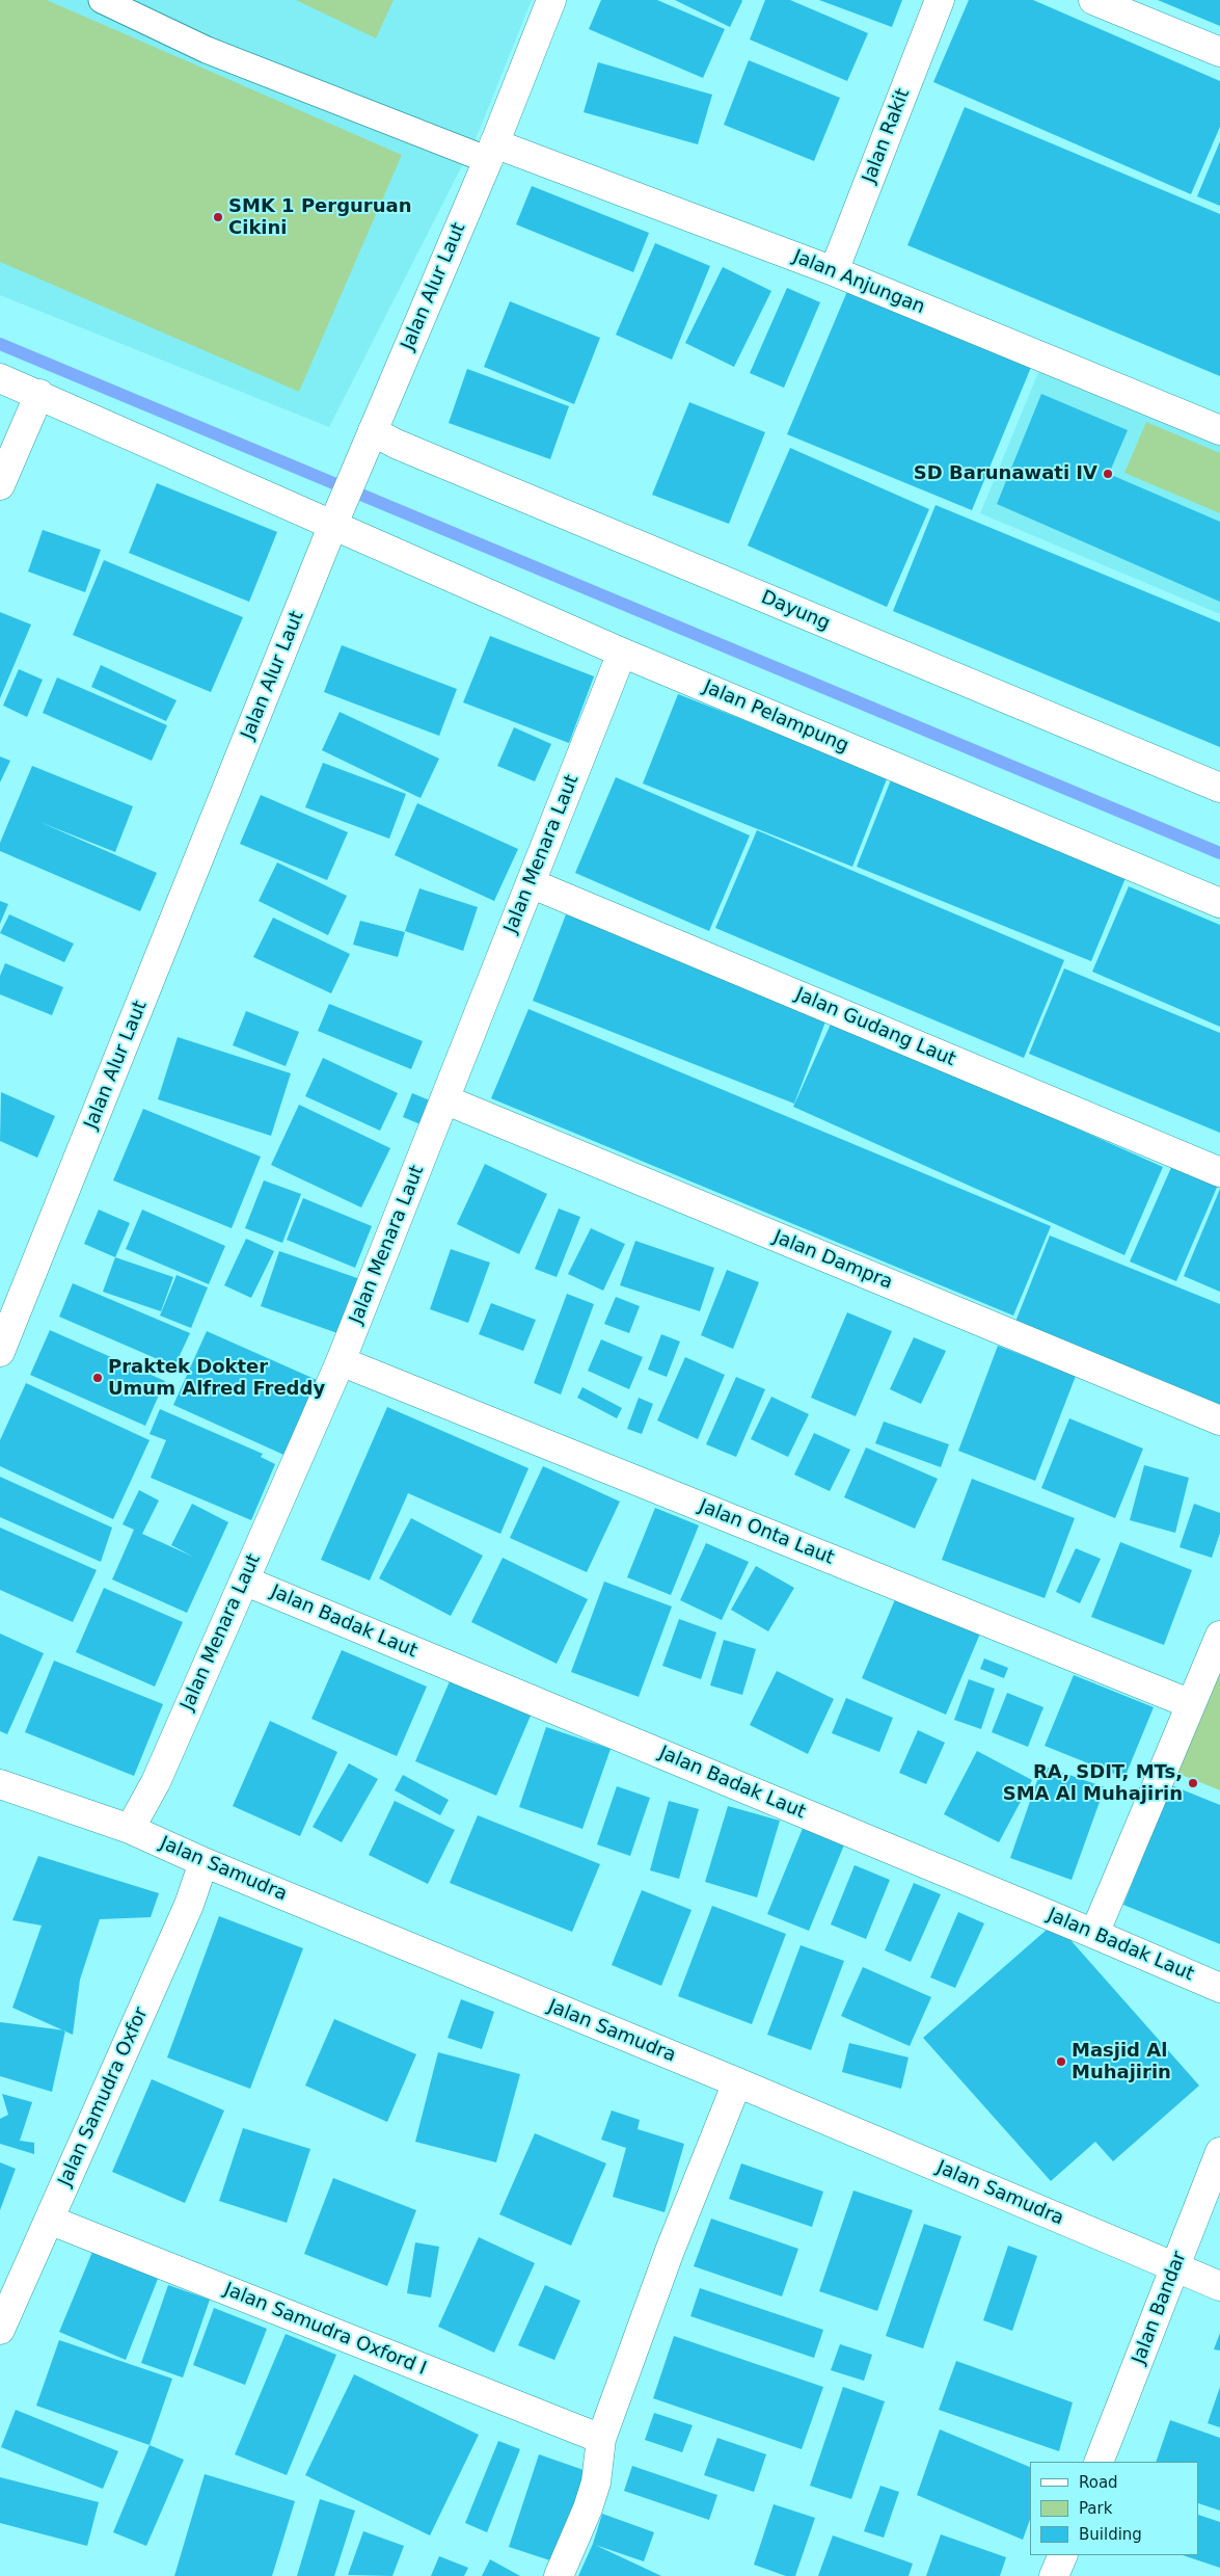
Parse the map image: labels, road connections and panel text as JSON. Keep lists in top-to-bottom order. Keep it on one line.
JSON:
{"streets":{"street":["Jalan Rakit","Jalan Anjungan","Jalan Alur Laut","Dayung","Jalan Pelampung","Jalan Menara Laut","Jalan Gudang Laut","Jalan Dampra","Jalan Onta Laut","Jalan Badak Laut","Jalan Samudra","Jalan Samudra Oxfor","Jalan Bandar","Jalan Samudra Oxford I"]},"crossings":[["Jalan Rakit","Jalan Anjungan"],["Jalan Anjungan","Jalan Alur Laut"],["Jalan Alur Laut","Dayung"],["Jalan Alur Laut","Jalan Pelampung"],["Jalan Pelampung","Jalan Menara Laut"],["Jalan Menara Laut","Jalan Gudang Laut"],["Jalan Menara Laut","Jalan Dampra"],["Jalan Menara Laut","Jalan Onta Laut"],["Jalan Menara Laut","Jalan Badak Laut"],["Jalan Menara Laut","Jalan Samudra"],["Jalan Samudra","Jalan Samudra Oxfor"],["Jalan Samudra","Jalan Bandar"],["Jalan Samudra Oxfor","Jalan Samudra Oxford I"]],"places":["SMK 1 Perguruan Cikini","SD Barunawati IV","Praktek Dokter Umum Alfred Freddy","RA, SDIT, MTs, SMA Al Muhajirin","Masjid Al Muhajirin"],"legend":["Road","Park","Building"]}
